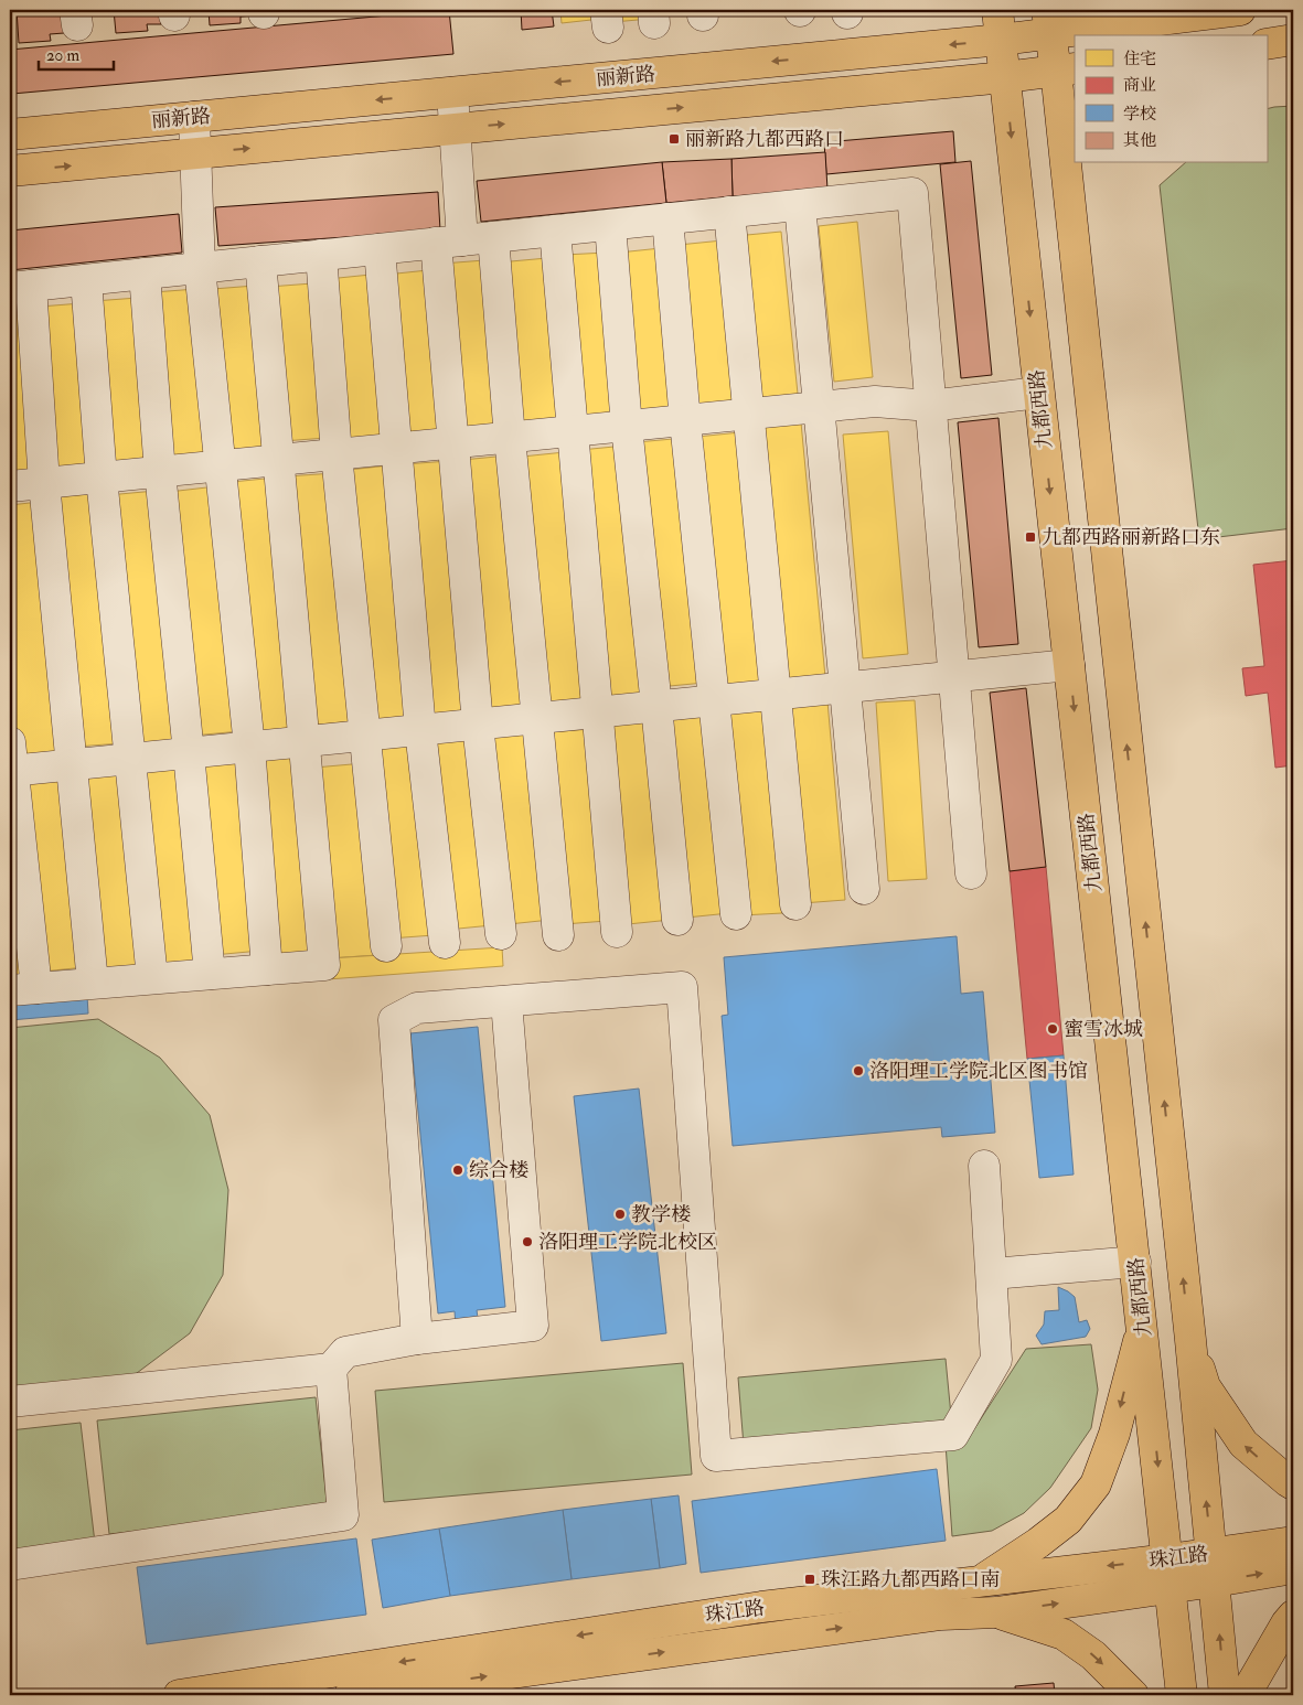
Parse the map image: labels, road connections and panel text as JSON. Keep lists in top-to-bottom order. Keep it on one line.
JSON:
{"streets":{"main road":["丽新路","九都西路","珠江路"]},"crossings":[["丽新路","九都西路"],["九都西路","珠江路"]],"places":{"transit":["丽新路九都西路口","九都西路丽新路口东","珠江路九都西路口南"],"other":["蜜雪冰城","洛阳理工学院北区图书馆","综合楼","教学楼","洛阳理工学院北校区"]},"legend":["住宅","商业","学校","其他"],"scale_bar":"20 m"}
